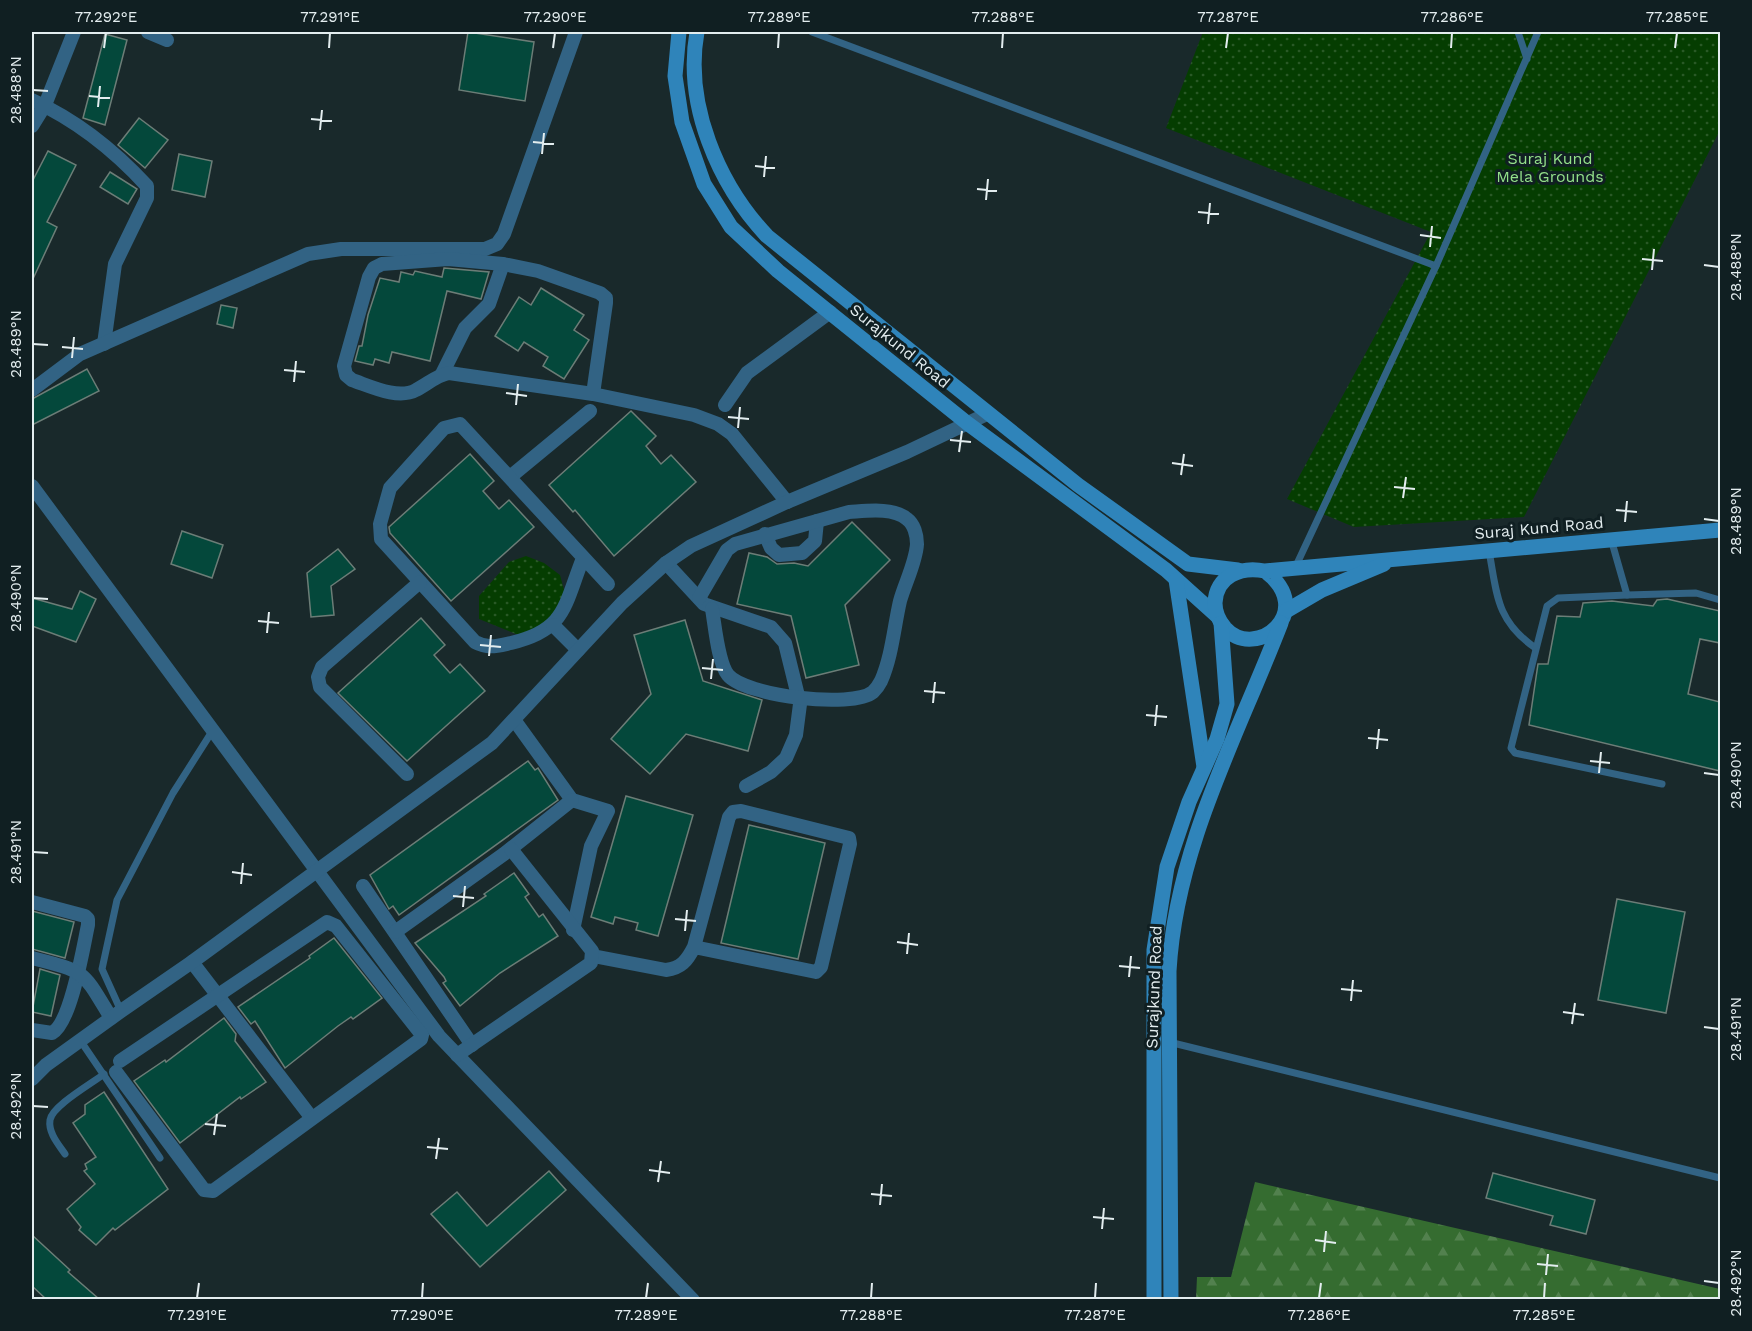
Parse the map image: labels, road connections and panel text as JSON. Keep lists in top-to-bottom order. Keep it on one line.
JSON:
{"streets":{"main road":["Surajkund Road","Suraj Kund Road"]},"crossings":[["Surajkund Road","Suraj Kund Road"]],"parks":["Suraj Kund Mela Grounds"],"coordinates":["77.292°E","77.291°E","77.290°E","77.289°E","77.288°E","77.287°E","77.286°E","77.285°E","28.488°N","28.489°N","28.490°N","28.491°N","28.492°N"]}
